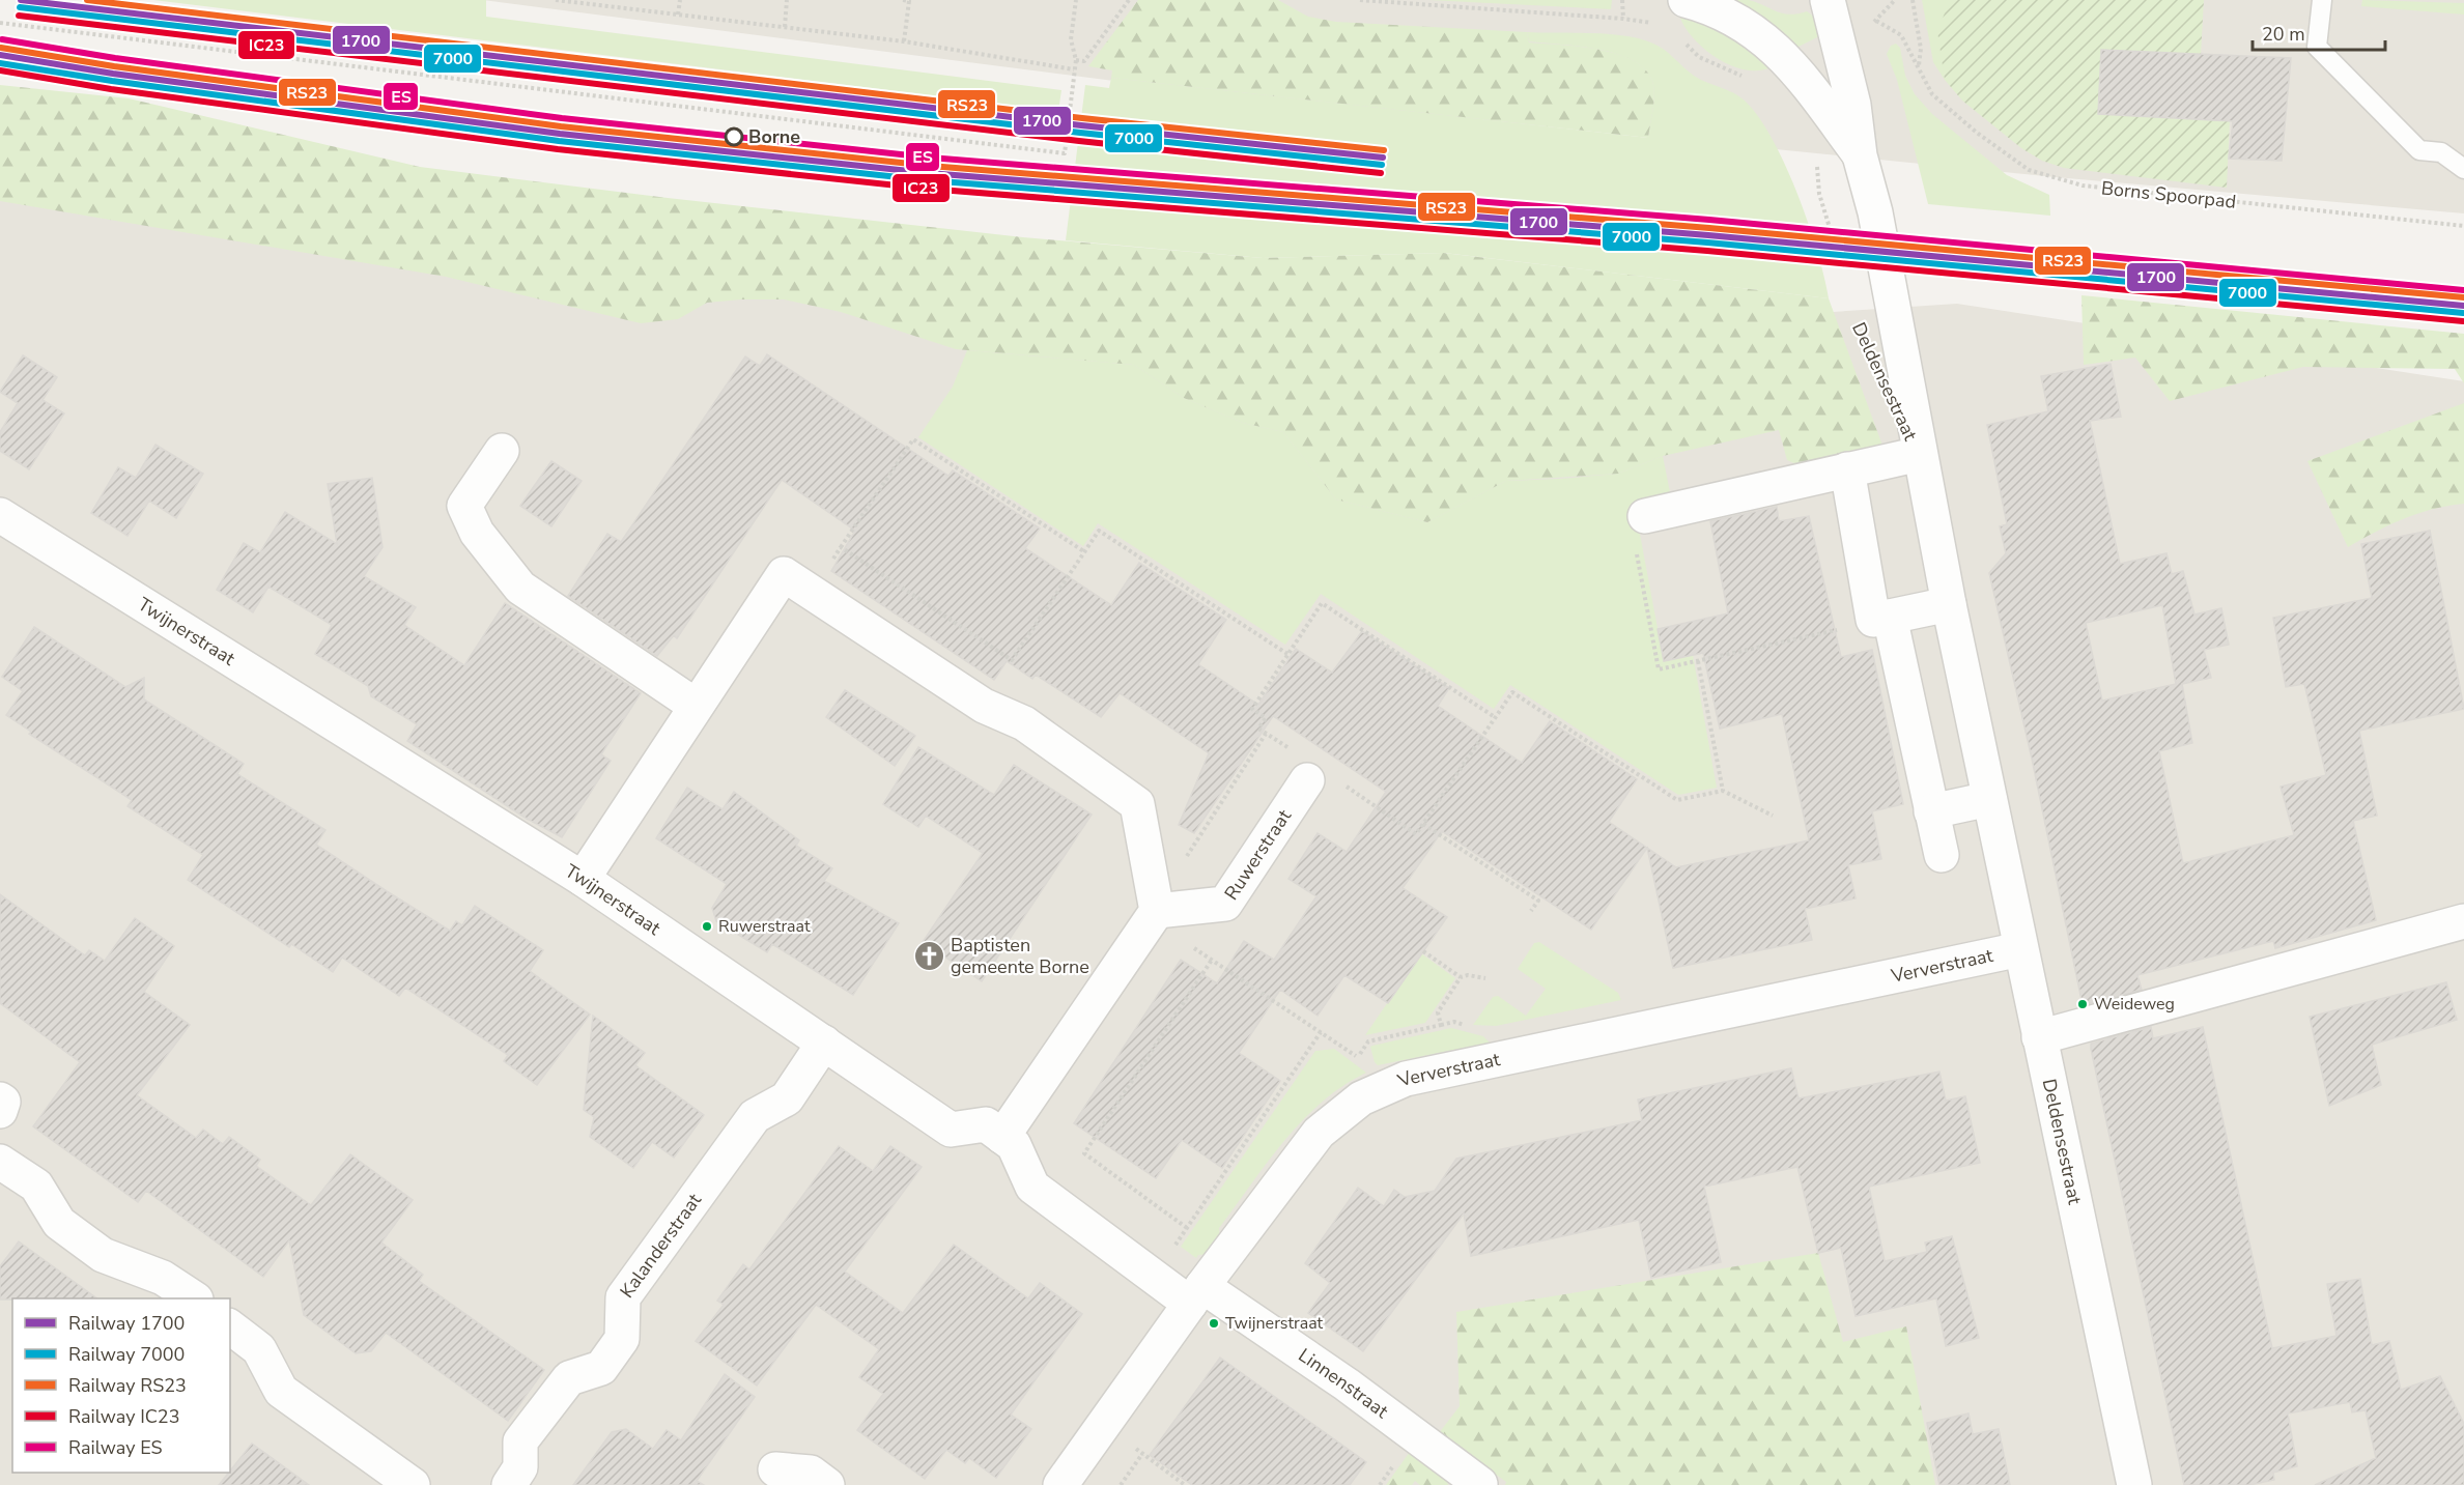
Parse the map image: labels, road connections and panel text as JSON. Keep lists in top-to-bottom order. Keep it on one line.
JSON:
{"streets":{"street":["Deldensestraat","Twijnerstraat","Ruwerstraat","Ververstraat","Kalanderstraat","Linnenstraat"],"path":["Borns Spoorpad"]},"crossings":[["Deldensestraat","Ververstraat"],["Twijnerstraat","Kalanderstraat"],["Ververstraat","Linnenstraat"]],"places":{"other":["Borne","Ruwerstraat","Weideweg","Twijnerstraat"],"church":["Baptisten gemeente Borne"]},"lines":["rail line 1700","rail line RS23","rail line 7000","rail line IC23","rail line ES"],"legend":["Railway 1700","Railway 7000","Railway RS23","Railway IC23","Railway ES"],"scale_bar":"20 m"}
